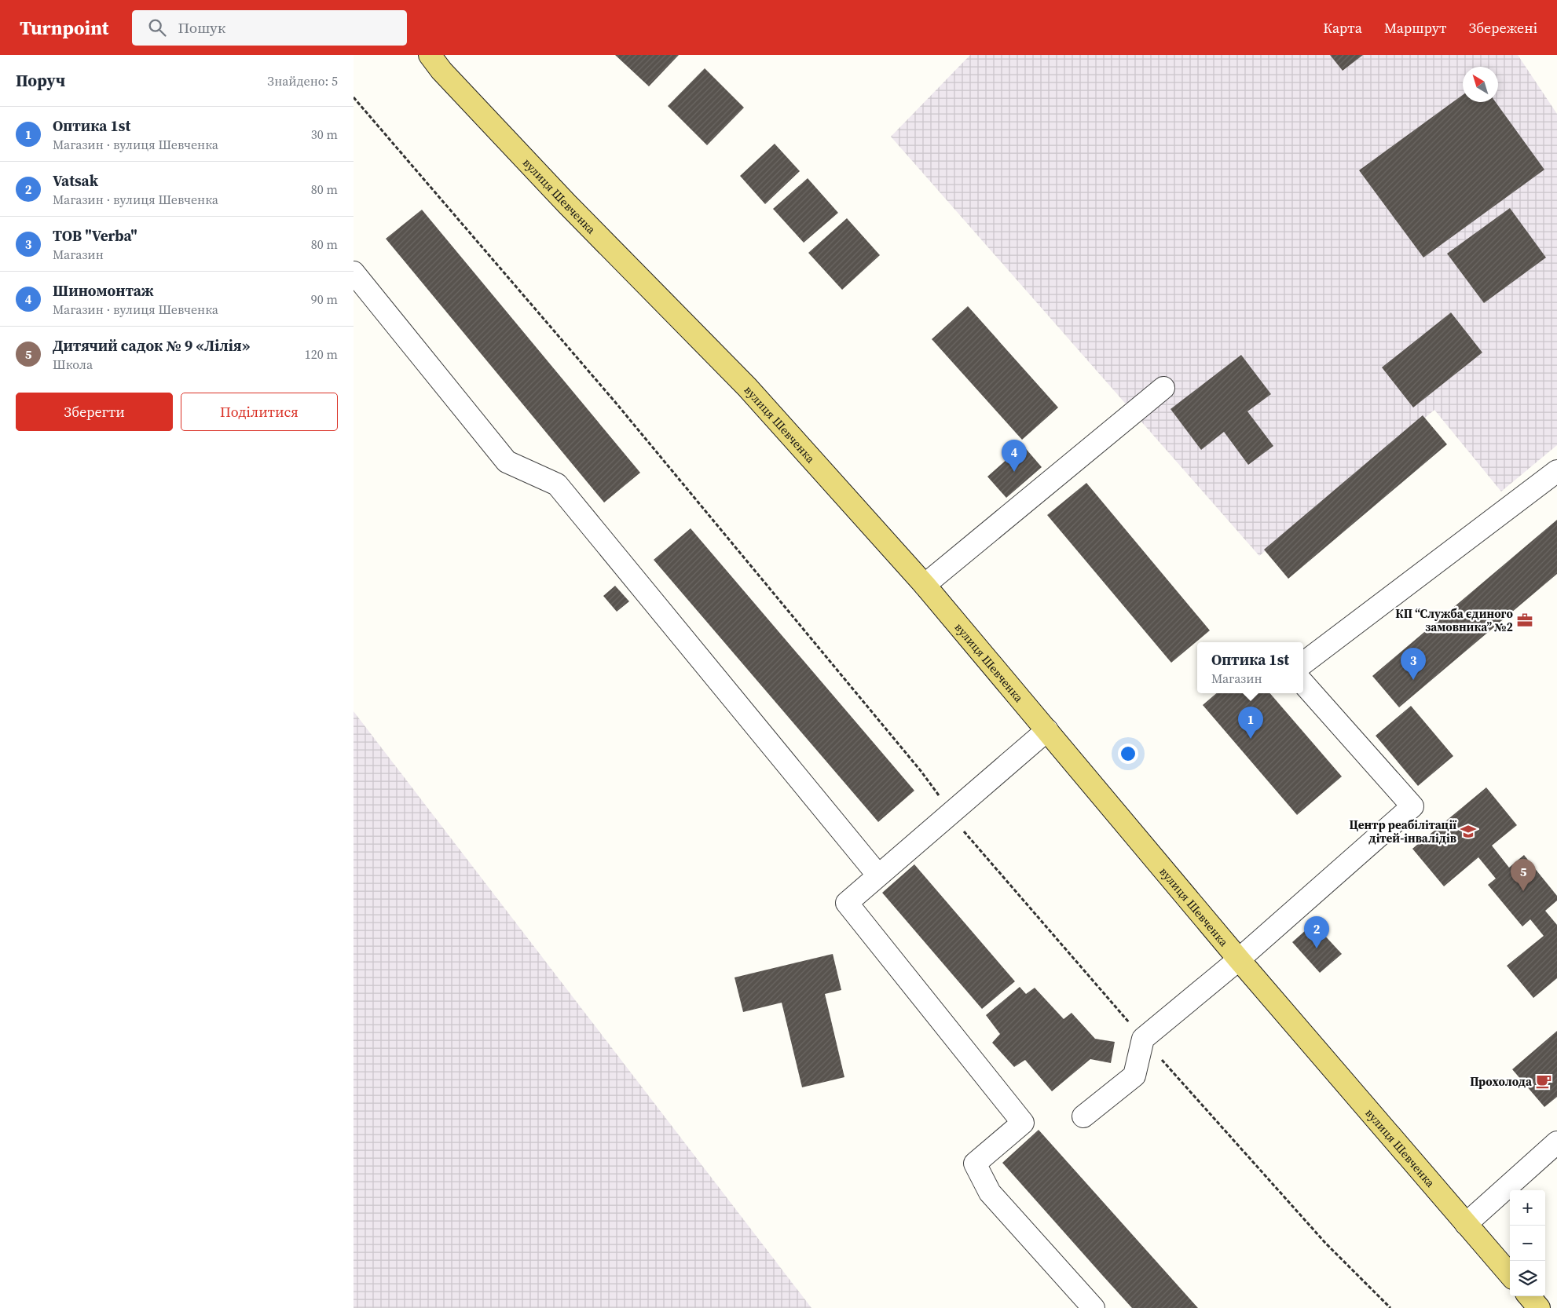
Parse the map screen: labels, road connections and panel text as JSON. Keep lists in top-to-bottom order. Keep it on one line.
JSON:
{"streets":{"main road":["вулиця Шевченка"]},"places":{"office":["КП “Служба єдиного замовника” №2"],"school or university":["Центр реабілітації дітей-інвалідів"],"cafe":["Прохолода"]},"north":"top left","page":{"header":"Turnpoint","search":"Пошук","nav":["Карта","Маршрут","Збережені"],"heading":["Поруч","Знайдено: 5"],"list":[{"mark":"1","name":"Оптика 1st","note":"Магазин · вулиця Шевченка","value":"30 m"},{"mark":"2","name":"Vatsak","note":"Магазин · вулиця Шевченка","value":"80 m"},{"mark":"3","name":"ТОВ \"Verba\"","note":"Магазин","value":"80 m"},{"mark":"4","name":"Шиномонтаж","note":"Магазин · вулиця Шевченка","value":"90 m"},{"mark":"5","name":"Дитячий садок № 9 «Лілія»","note":"Школа","value":"120 m"}],"buttons":["Зберегти","Поділитися"],"pins":["4","3","1","5","2"],"popup":["Оптика 1st","Магазин"],"map_buttons":["+","−"]}}
